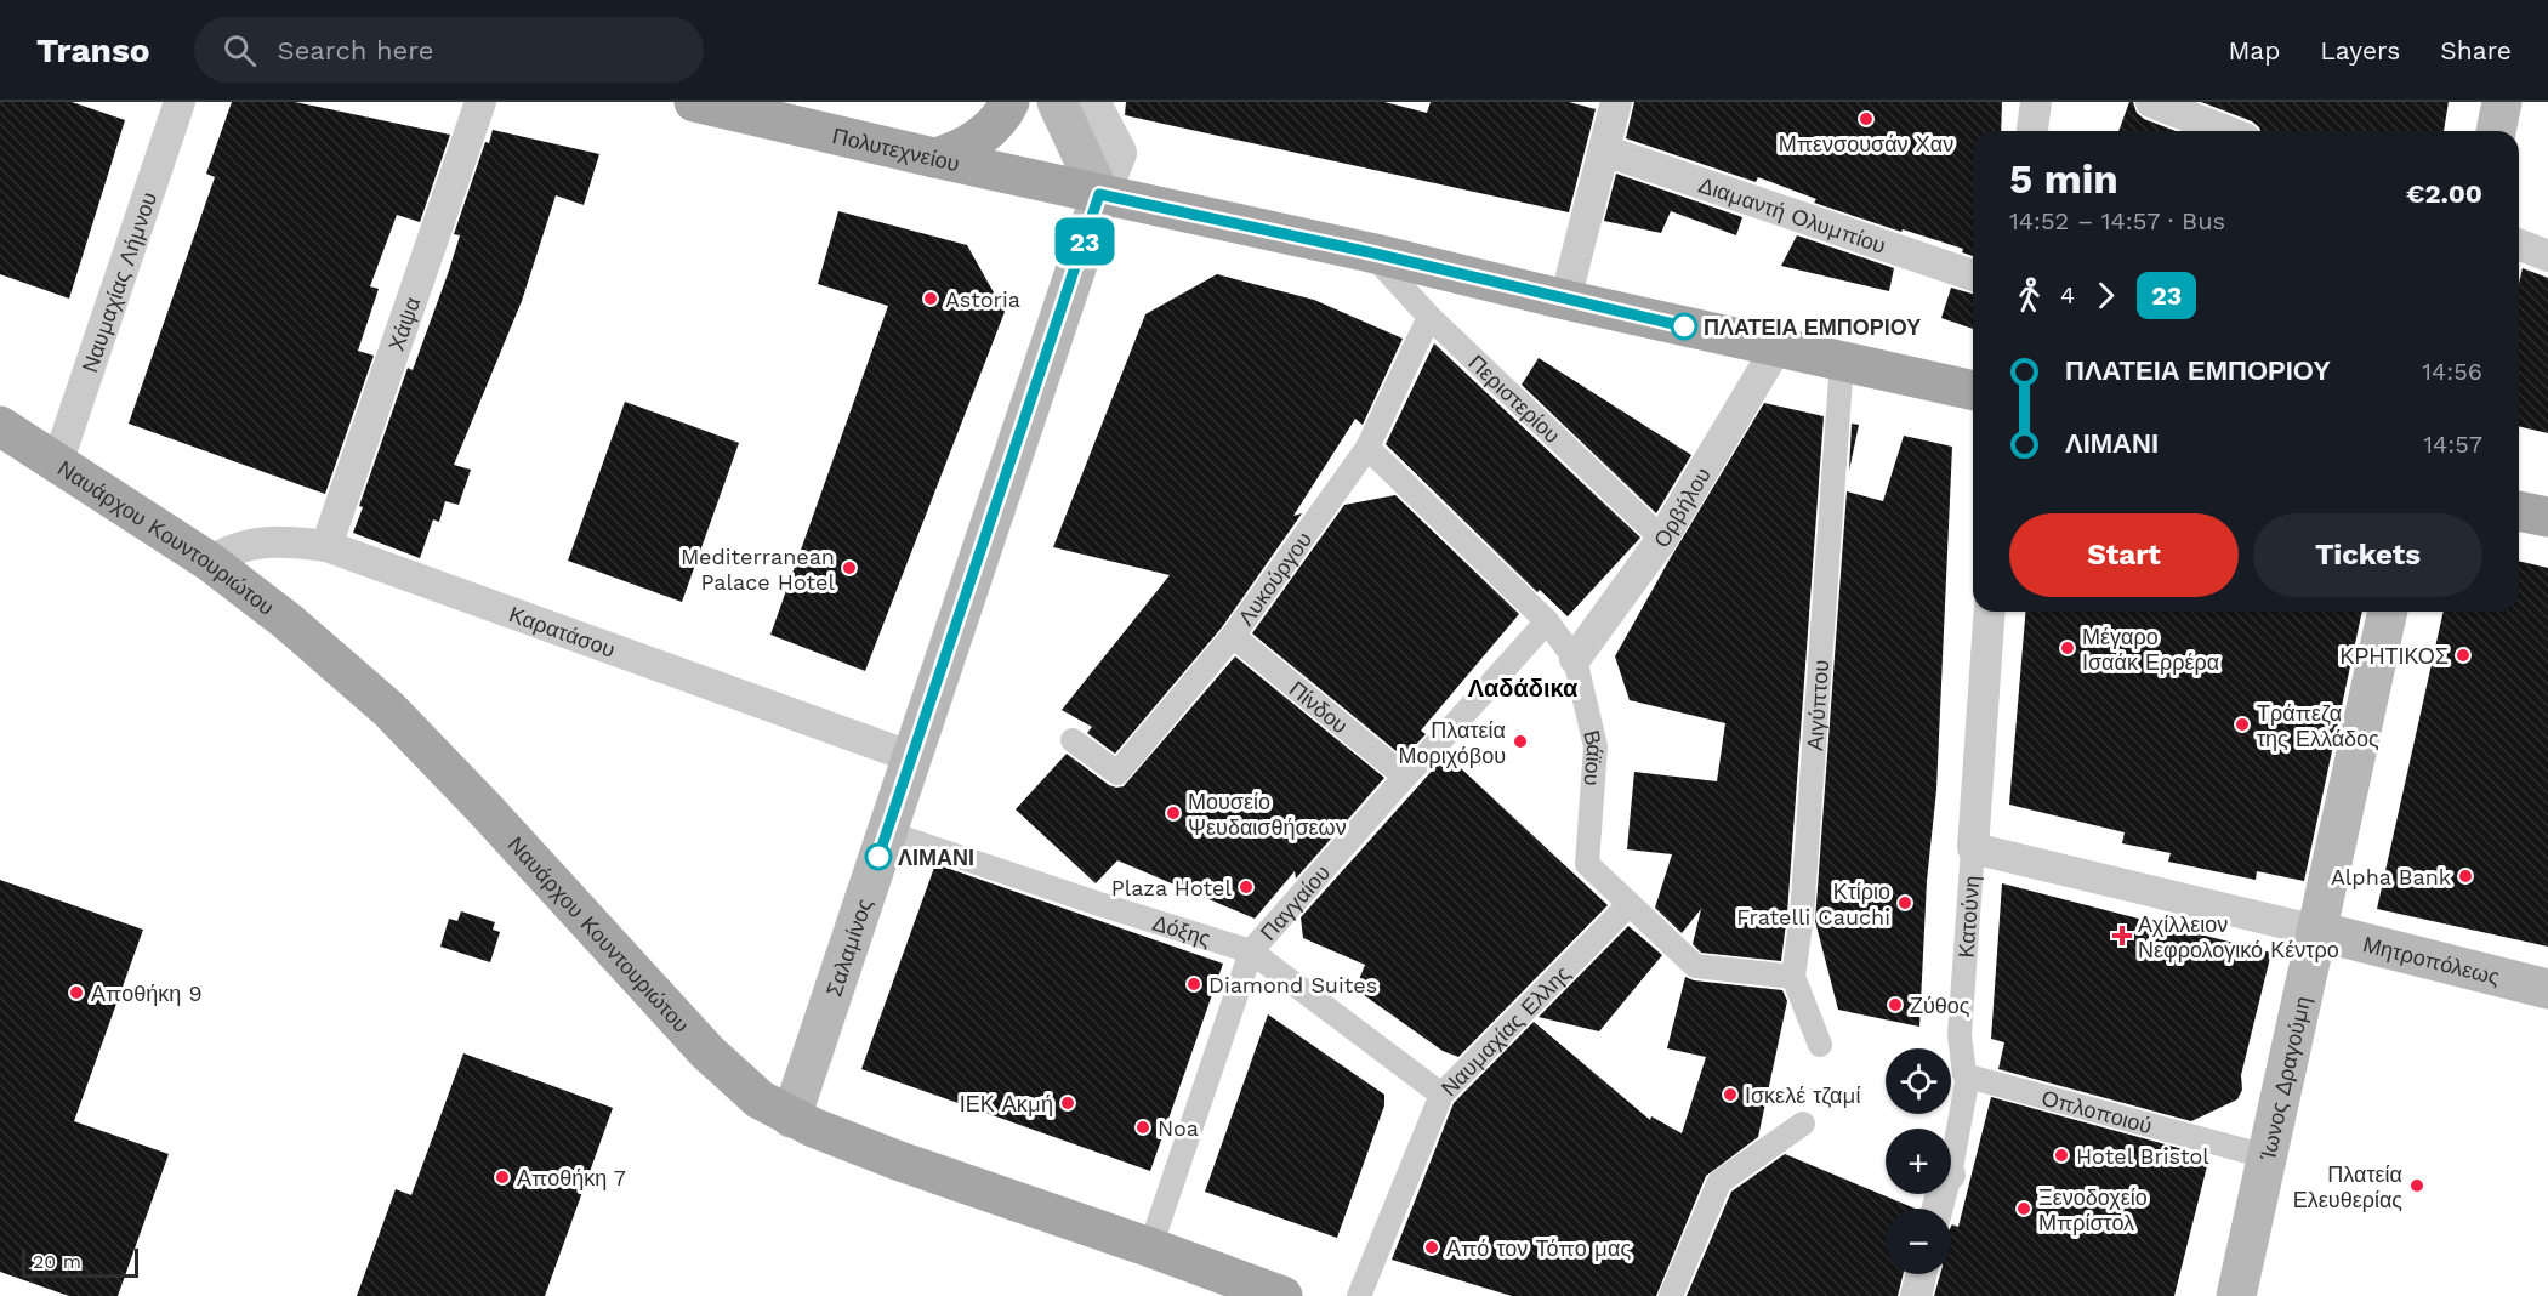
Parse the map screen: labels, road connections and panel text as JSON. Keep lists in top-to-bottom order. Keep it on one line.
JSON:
{"streets":{"main road":["Πολυτεχνείου","Ναυάρχου Κουντουριώτου","Σαλαμίνος","Μητροπόλεως","Ίωνος Δραγούμη"],"street":["Διαμαντή Ολυμπίου","Ναυμαχίας Λήμνου","Χάψα","Περιστερίου","Ορβήλου","Λυκούργου","Καρατάσου","Πίνδου","Αιγύπτου","Βάϊου","Παγγαίου","Κατούνη","Δόξης","Ναυμαχίας Ελλης","Οπλοποιού"]},"crossings":[["Πολυτεχνείου","Περιστερίου"],["Πολυτεχνείου","Ορβήλου"],["Πολυτεχνείου","Αιγύπτου"],["Πολυτεχνείου","Σαλαμίνος"],["Ναυμαχίας Λήμνου","Ναυάρχου Κουντουριώτου"],["Χάψα","Καρατάσου"],["Περιστερίου","Ορβήλου"],["Περιστερίου","Λυκούργου"],["Ορβήλου","Βάϊου"],["Ναυάρχου Κουντουριώτου","Καρατάσου"],["Ναυάρχου Κουντουριώτου","Παγγαίου"],["Ναυάρχου Κουντουριώτου","Σαλαμίνος"],["Λυκούργου","Πίνδου"],["Λυκούργου","Βάϊου"],["Καρατάσου","Σαλαμίνος"],["Πίνδου","Παγγαίου"],["Αιγύπτου","Βάϊου"],["Βάϊου","Παγγαίου"],["Βάϊου","Ναυμαχίας Ελλης"],["Παγγαίου","Δόξης"],["Κατούνη","Μητροπόλεως"],["Κατούνη","Οπλοποιού"],["Δόξης","Σαλαμίνος"],["Δόξης","Ναυμαχίας Ελλης"],["Μητροπόλεως","Ίωνος Δραγούμη"],["Ίωνος Δραγούμη","Οπλοποιού"]],"districts":["Λαδάδικα"],"places":{"other":["Μπενσουσάν Χαν","Astoria","ΠΛΑΤΕΙΑ ΕΜΠΟΡΙΟΥ","Mediterranean Palace Hotel","Μέγαρο Ισαάκ Ερρέρα","ΚΡΗΤΙΚΟΣ","Τράπεζα της Ελλάδος","Πλατεία Μοριχόβου","Μουσείο Ψευδαισθήσεων","ΛΙΜΑΝΙ","Alpha Bank","Plaza Hotel","Κτίριο Fratelli Cauchi","Diamond Suites","Αποθήκη 9","Ζύθος","Ισκελέ τζαμί","ΙΕΚ Ακμή","Noa","Hotel Bristol","Αποθήκη 7","Πλατεία Ελευθερίας","Ξενοδοχείο Μπρίστολ","Από τον Τόπο μας"],"health":["Αχίλλειον Νεφρολογικό Κέντρο"]},"lines":["bus line 23"],"scale_bar":"20 m","page":{"header":"Transo","search":"Search here","nav":["Map","Layers","Share"],"on_map":"23","heading":["5 min","14:52 – 14:57 · Bus","€2.00"],"legs":["4","23"],"list":[{"name":"ΠΛΑΤΕΙΑ ΕΜΠΟΡΙΟΥ","value":"14:56"},{"name":"ΛΙΜΑΝΙ","value":"14:57"}],"buttons":["Start","Tickets"],"map_buttons":["+","−"],"scale":"20 m"}}
